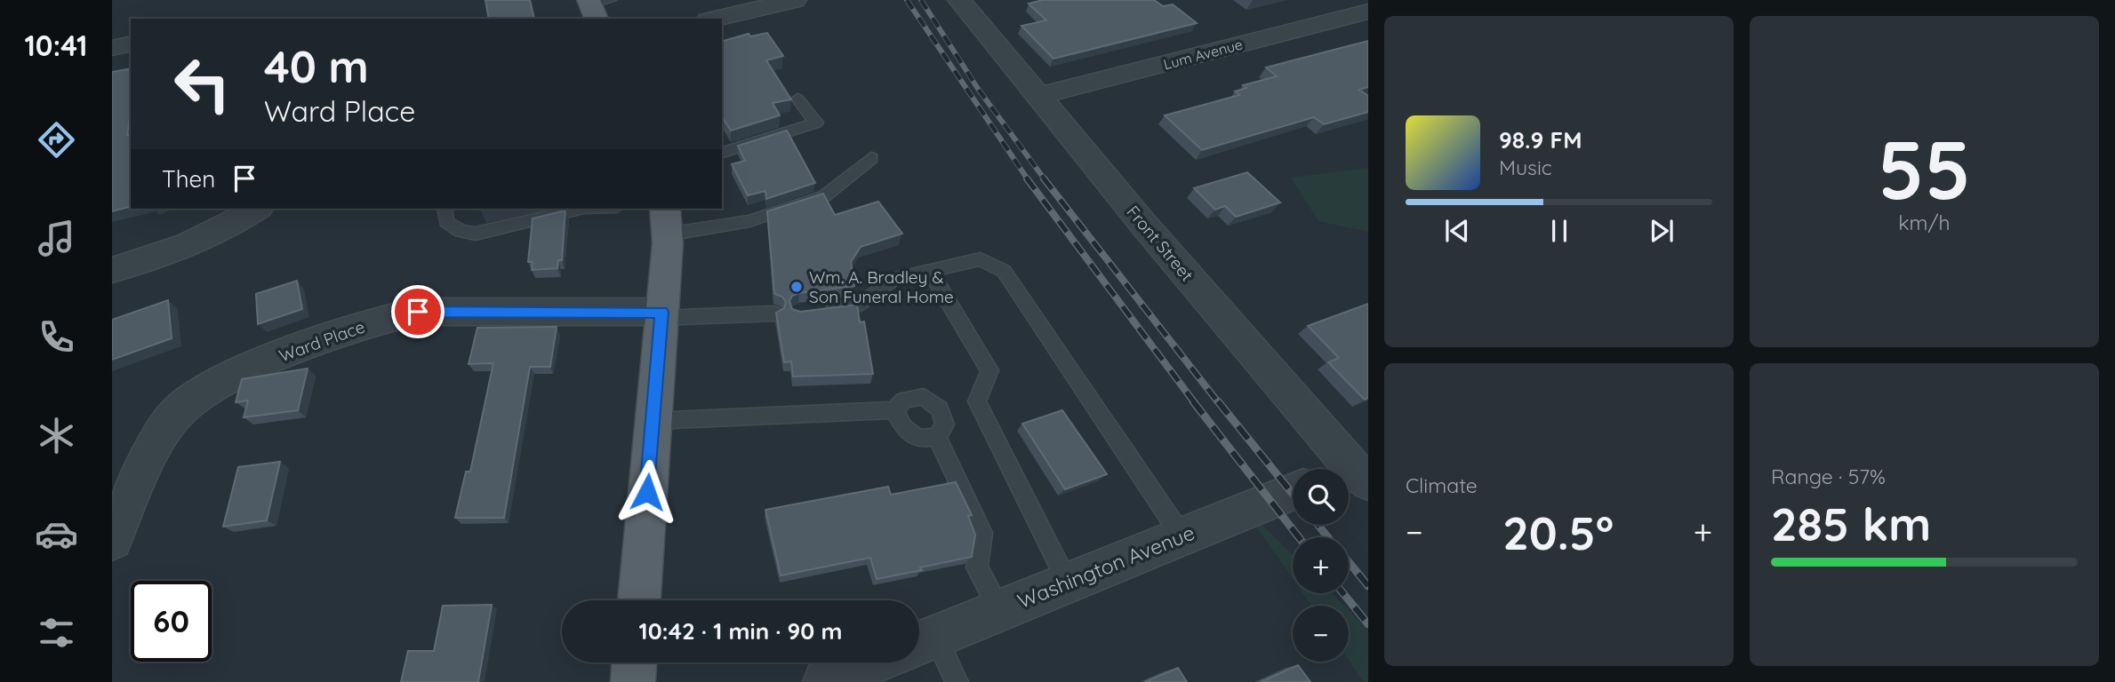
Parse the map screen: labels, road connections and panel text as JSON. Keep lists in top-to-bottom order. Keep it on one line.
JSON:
{"streets":{"street":["Lum Avenue","Front Street","Ward Place","Washington Avenue"]},"crossings":[["Lum Avenue","Front Street"]],"places":["Wm. A. Bradley & Son Funeral Home"],"page":{"tabs":"10:41","tile":[["55","km/h"],"Climate",["Range · 57%","285 km"]],"turn":["40 m","Ward Place"],"song":["98.9 FM","Music"],"then":"Then","map_buttons":["+","−"],"heat":["−","20.5°","+"],"limit":"60","trip":"10:42 · 1 min · 90 m"}}
